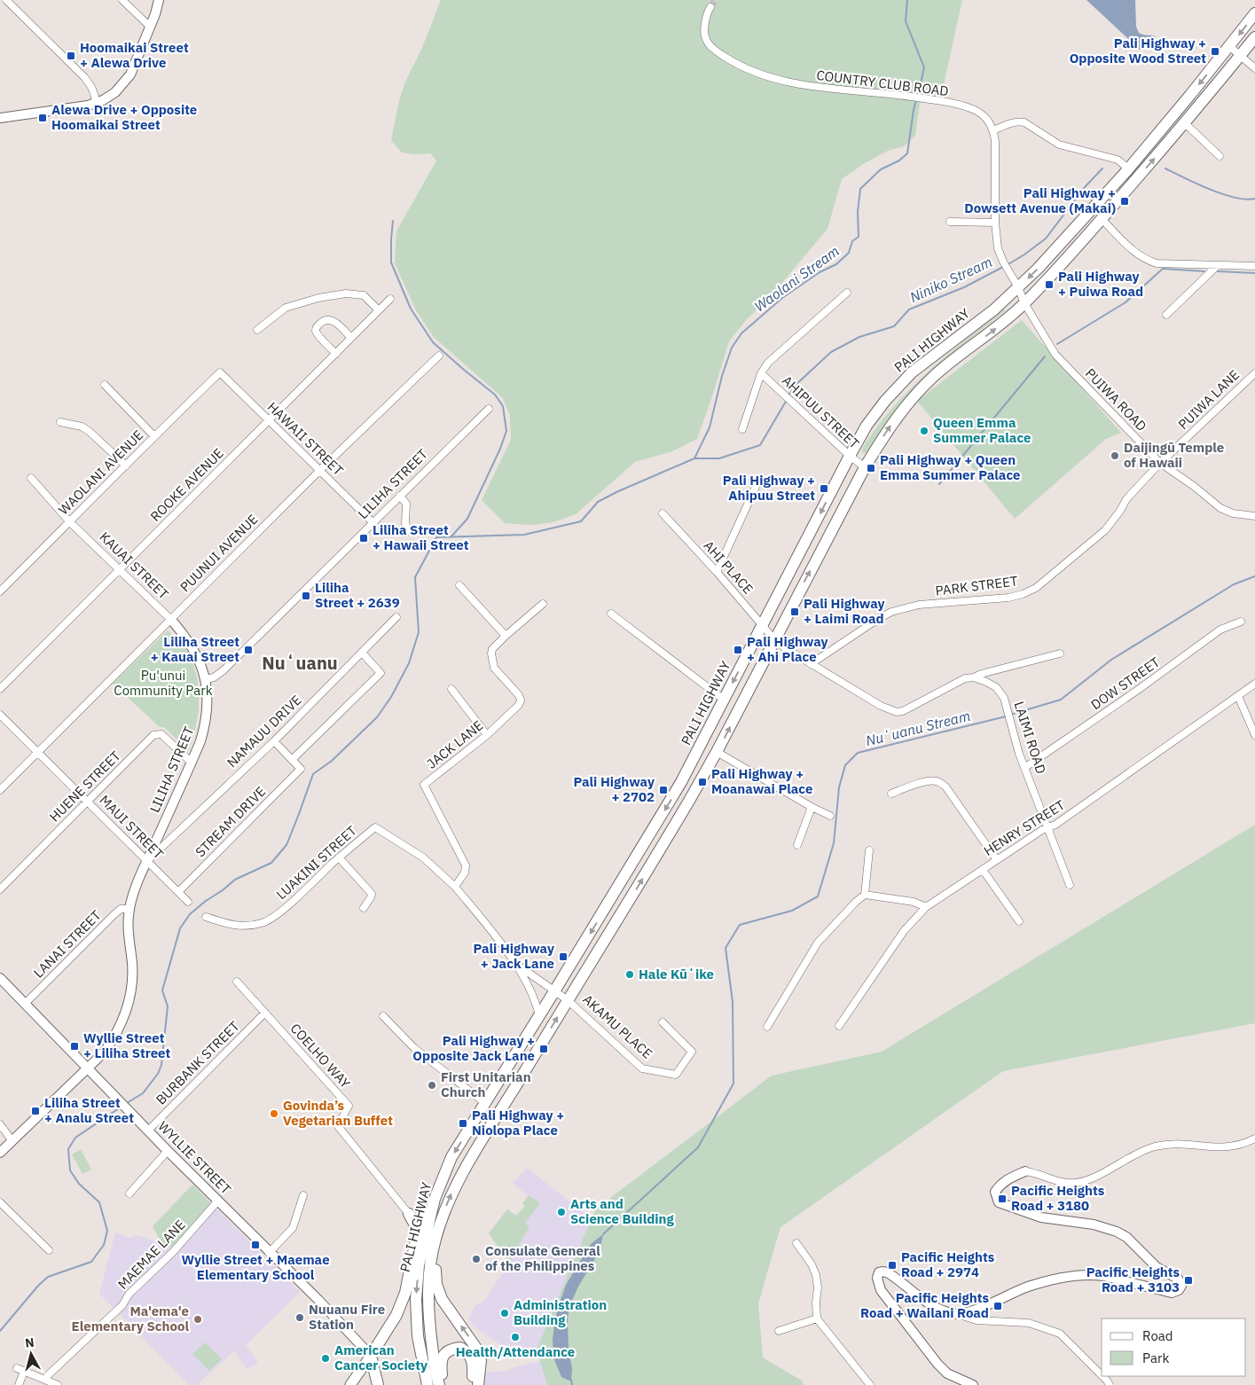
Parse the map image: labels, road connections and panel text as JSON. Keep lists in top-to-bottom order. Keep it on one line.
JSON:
{"streets":{"highway":["PALI HIGHWAY"],"street":["COUNTRY CLUB ROAD","PUIWA ROAD","PUIWA LANE","AHIPUU STREET","HAWAII STREET","WAOLANI AVENUE","LILIHA STREET","ROOKE AVENUE","PUUNUI AVENUE","KAUAI STREET","AHI PLACE","PARK STREET","DOW STREET","NAMAUU DRIVE","LAIMI ROAD","JACK LANE","HUENE STREET","STREAM DRIVE","MAUI STREET","HENRY STREET","LUAKINI STREET","LANAI STREET","AKAMU PLACE","COELHO WAY","BURBANK STREET","WYLLIE STREET","MAEMAE LANE"]},"crossings":[["PALI HIGHWAY","PUIWA ROAD"],["PALI HIGHWAY","AHIPUU STREET"],["PALI HIGHWAY","AHI PLACE"],["PALI HIGHWAY","AKAMU PLACE"],["PUIWA ROAD","PUIWA LANE"],["PUIWA ROAD","PARK STREET"],["PUIWA LANE","PARK STREET"],["HAWAII STREET","WAOLANI AVENUE"],["HAWAII STREET","LILIHA STREET"],["HAWAII STREET","ROOKE AVENUE"],["HAWAII STREET","PUUNUI AVENUE"],["WAOLANI AVENUE","KAUAI STREET"],["LILIHA STREET","KAUAI STREET"],["LILIHA STREET","NAMAUU DRIVE"],["LILIHA STREET","HUENE STREET"],["LILIHA STREET","MAUI STREET"],["LILIHA STREET","LANAI STREET"],["LILIHA STREET","WYLLIE STREET"],["ROOKE AVENUE","KAUAI STREET"],["PUUNUI AVENUE","KAUAI STREET"],["PUUNUI AVENUE","MAUI STREET"],["DOW STREET","LAIMI ROAD"],["NAMAUU DRIVE","MAUI STREET"],["LAIMI ROAD","HENRY STREET"],["JACK LANE","LUAKINI STREET"],["HUENE STREET","MAUI STREET"],["STREAM DRIVE","MAUI STREET"],["LANAI STREET","WYLLIE STREET"],["COELHO WAY","BURBANK STREET"],["BURBANK STREET","WYLLIE STREET"],["WYLLIE STREET","MAEMAE LANE"]],"districts":["Nuʻuanu"],"water":["Waolani Stream","Niniko Stream","Nuʻuanu Stream"],"parks":["Pu'unui Community Park"],"places":{"transit":["Pali Highway + Opposite Wood Street","Hoomaikai Street + Alewa Drive","Alewa Drive + Opposite Hoomaikai Street","Pali Highway + Dowsett Avenue (Makai)","Pali Highway + Puiwa Road","Pali Highway + Queen Emma Summer Palace","Pali Highway + Ahipuu Street","Liliha Street + Hawaii Street","Liliha Street + 2639","Pali Highway + Laimi Road","Liliha Street + Kauai Street","Pali Highway + Ahi Place","Pali Highway + Moanawai Place","Pali Highway + 2702","Pali Highway + Jack Lane","Wyllie Street + Liliha Street","Pali Highway + Opposite Jack Lane","Liliha Street + Analu Street","Pali Highway + Niolopa Place","Pacific Heights Road + 3180","Wyllie Street + Maemae Elementary School","Pacific Heights Road + 2974","Pacific Heights Road + 3103","Pacific Heights Road + Wailani Road"],"other":["Queen Emma Summer Palace","Daijingū Temple of Hawaii","Hale Kūʻike","First Unitarian Church","Govinda’s Vegetarian Buffet","Arts and Science Building","Consulate General of the Philippines","Administration Building","Nuuanu Fire Station","Ma'ema'e Elementary School","Health/Attendance","American Cancer Society"]},"legend":["Road","Park"],"north":"top"}
